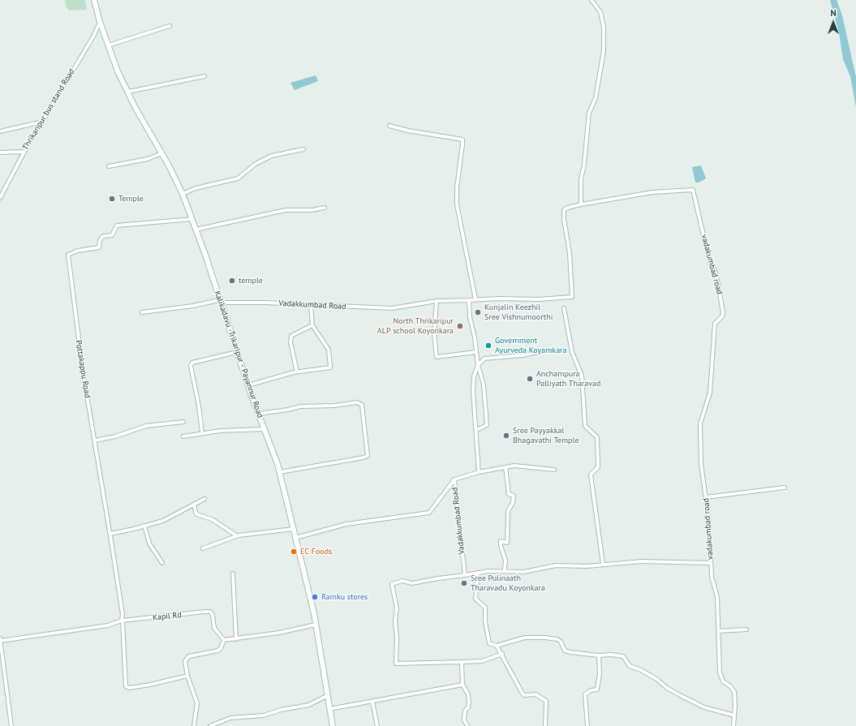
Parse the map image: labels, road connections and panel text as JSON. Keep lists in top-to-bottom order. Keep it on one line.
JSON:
{"streets":{"main road":["Kalikadavu -Trikaripur - Payannur Road"],"street":["Thrikaripur bus stand Road","vadakumbad road","Vadakkumbad Road","Pottakappu Road","Kapil Rd"]},"crossings":[["Thrikaripur bus stand Road","Kalikadavu -Trikaripur - Payannur Road"],["vadakumbad road","Vadakkumbad Road"],["Vadakkumbad Road","Kalikadavu -Trikaripur - Payannur Road"],["Kalikadavu -Trikaripur - Payannur Road","Pottakappu Road"],["Pottakappu Road","Kapil Rd"]],"places":["Temple","temple","Kunjalin Keezhil Sree Vishnumoorthi","North Thrikaripur ALP school Koyonkara","Government Ayurveda Koyamkara","Anchampura Palliyath Tharavad","Sree Payyakkal Bhagavathi Temple","EC Foods","Sree Pulinaath Tharavadu Koyonkara","Ramku stores"],"north":"top"}
